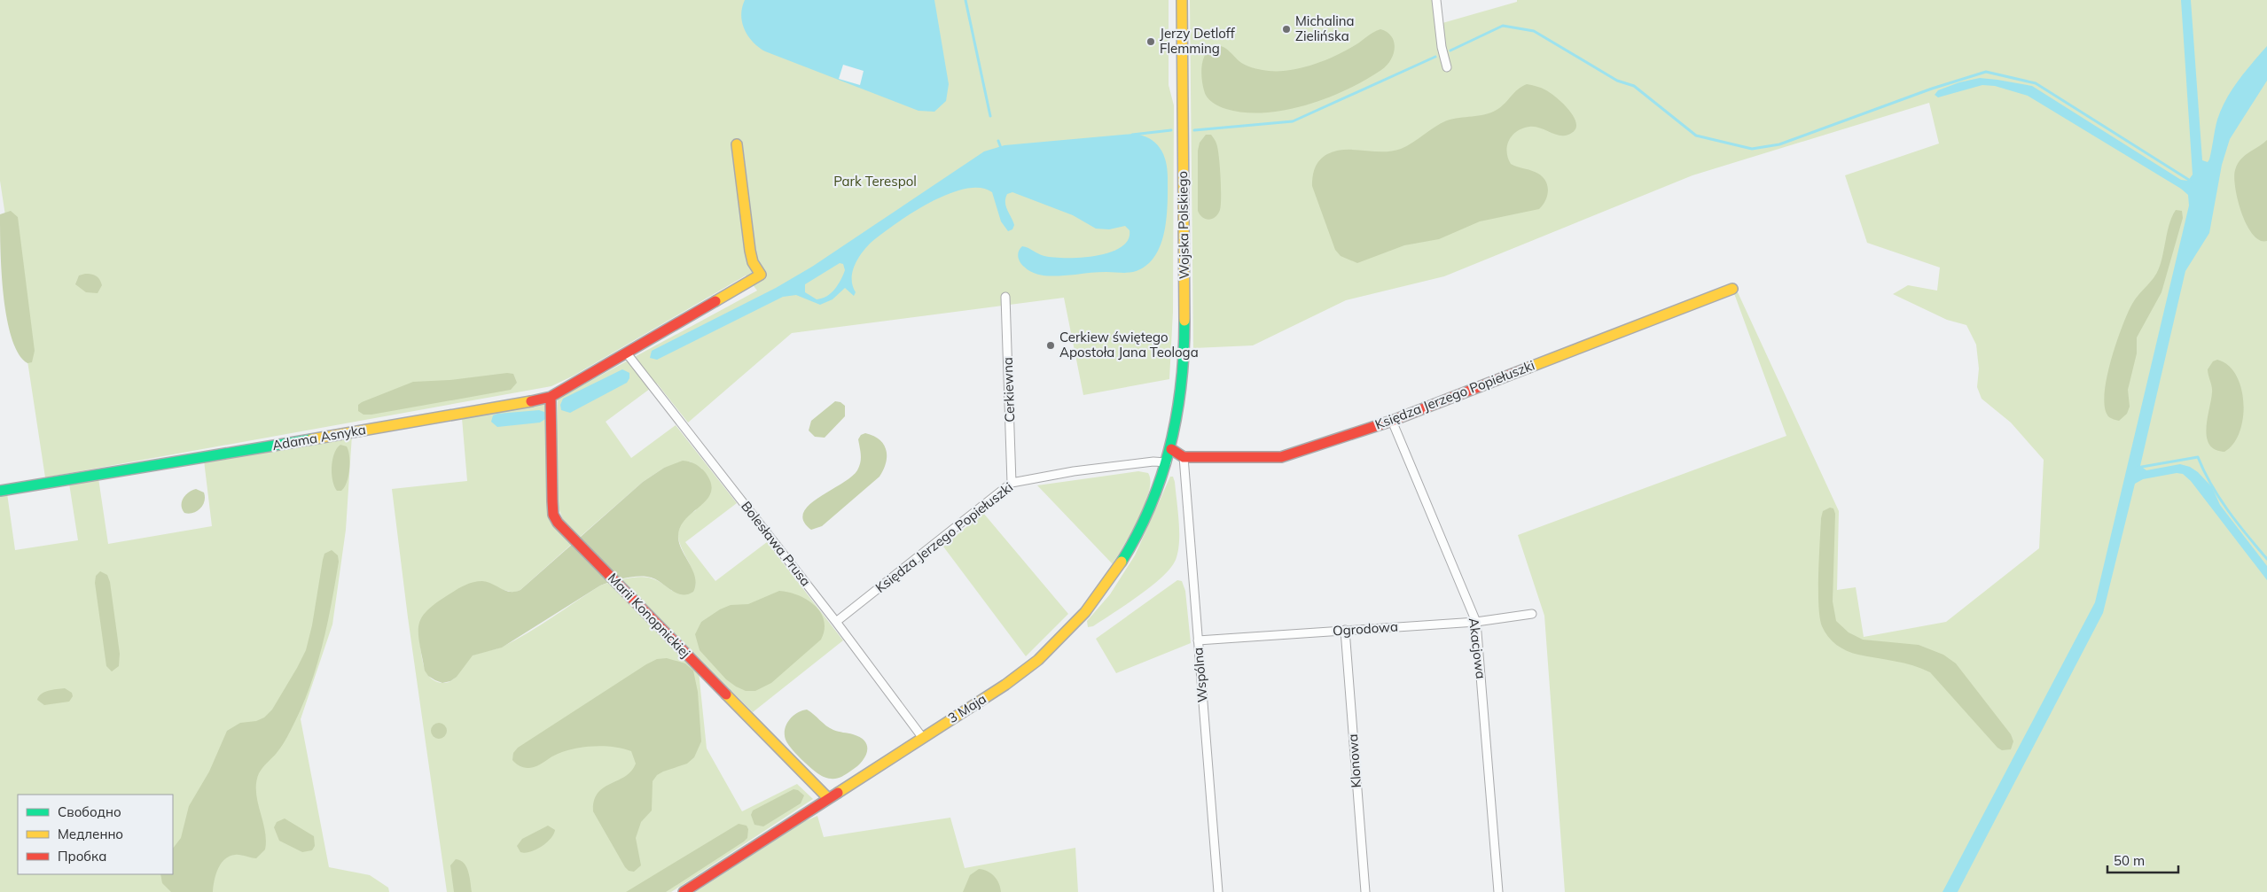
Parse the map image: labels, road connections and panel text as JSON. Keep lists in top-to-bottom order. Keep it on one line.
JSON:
{"streets":{"street":["Wojska Polskiego","Cerkiewna","Księdza Jerzego Popiełuszki","Adama Asnyka","Bolesława Prusa","Marii Konopnickiej","Ogrodowa","Akacjowa","Wspólna","3 Maja","Klonowa"]},"crossings":[["Wojska Polskiego","3 Maja"],["Cerkiewna","Księdza Jerzego Popiełuszki"],["Księdza Jerzego Popiełuszki","Bolesława Prusa"],["Księdza Jerzego Popiełuszki","Akacjowa"],["Księdza Jerzego Popiełuszki","Wspólna"],["Księdza Jerzego Popiełuszki","3 Maja"],["Adama Asnyka","Bolesława Prusa"],["Adama Asnyka","Marii Konopnickiej"],["Bolesława Prusa","3 Maja"],["Marii Konopnickiej","3 Maja"],["Ogrodowa","Akacjowa"],["Ogrodowa","Wspólna"],["Ogrodowa","Klonowa"]],"parks":["Park Terespol"],"places":["Michalina Zielińska","Jerzy Detloff Flemming","Cerkiew świętego Apostoła Jana Teologa"],"legend":["Свободно","Медленно","Пробка"],"scale_bar":"50 m"}
